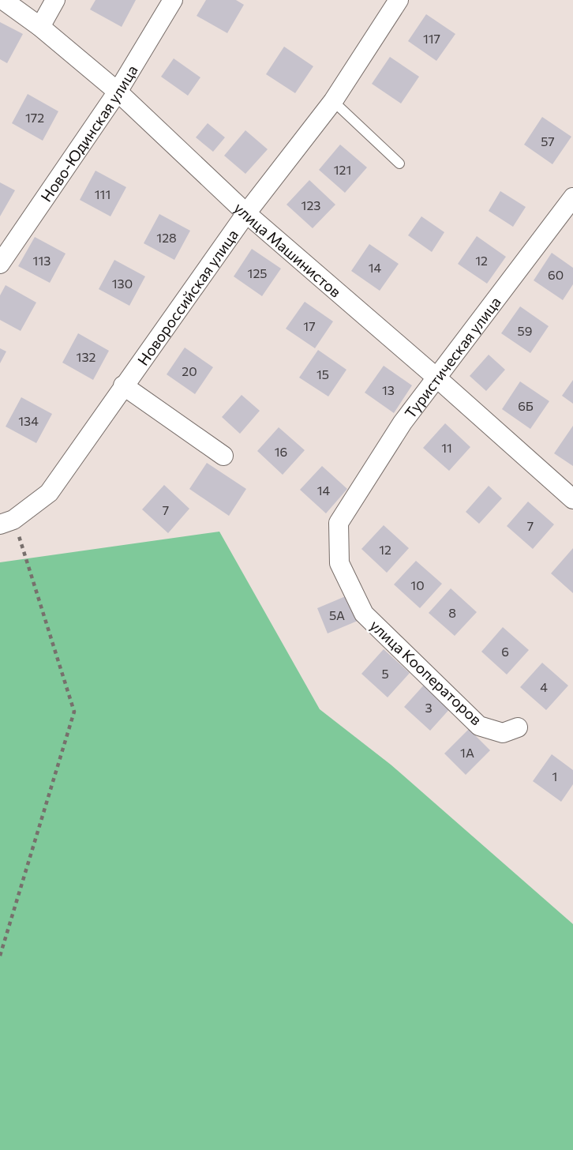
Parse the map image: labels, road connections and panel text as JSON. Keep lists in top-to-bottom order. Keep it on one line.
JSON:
{"streets":{"street":["Ново-Юдинская улица","улица Машинистов","Новороссийская улица","Туристическая улица","улица Кооператоров"]},"crossings":[["Ново-Юдинская улица","улица Машинистов"],["улица Машинистов","Новороссийская улица"],["улица Машинистов","Туристическая улица"],["Туристическая улица","улица Кооператоров"]],"house_numbers":["117","172","57","121","111","123","128","113","12","14","125","60","130","17","59","132","20","15","13","6Б","134","11","16","14","7","7","12","10","8","5А","6","5","4","3","1А","1"]}
